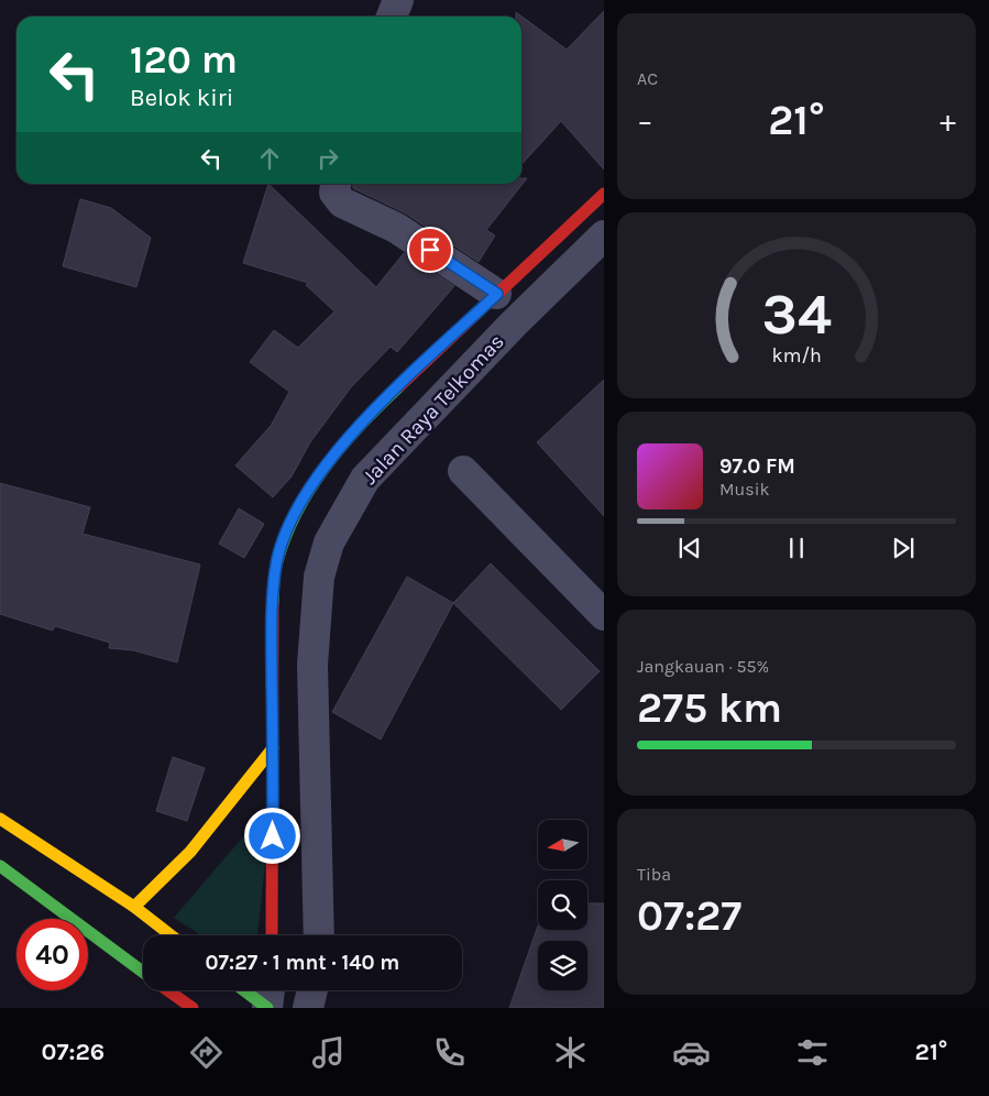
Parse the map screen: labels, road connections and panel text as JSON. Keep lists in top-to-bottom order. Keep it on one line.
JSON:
{"streets":{"main road":["Jalan Raya Telkomas"]},"north":"left","page":{"tile":["AC",["Jangkauan · 55%","275 km"],["Tiba","07:27"]],"turn":["120 m","Belok kiri"],"heat":["−","21°","+"],"song":["97.0 FM","Musik"],"limit":"40","trip":"07:27 · 1 mnt · 140 m","tabs":["07:26","21°"],"gauge":["34","km/h"]}}
